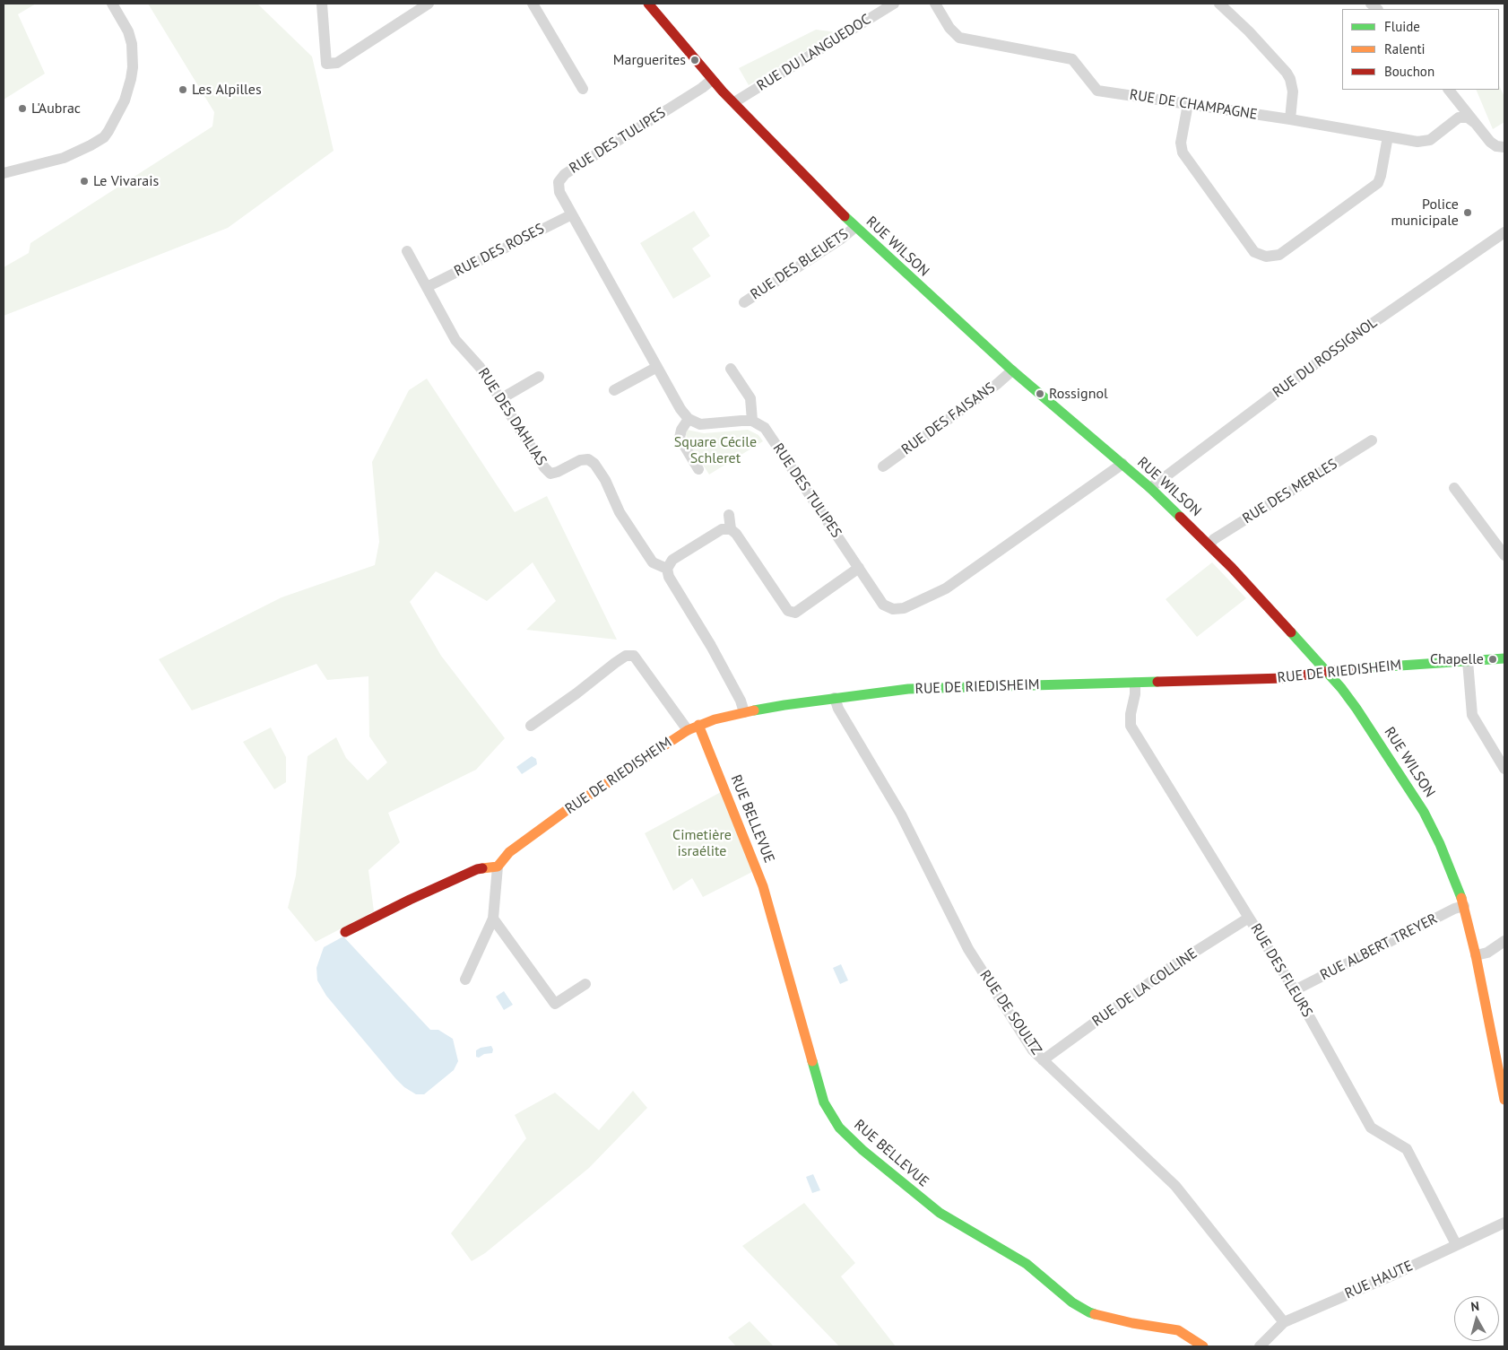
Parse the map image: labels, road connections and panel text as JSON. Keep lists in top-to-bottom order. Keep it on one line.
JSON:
{"streets":{"street":["RUE DU LANGUEDOC","RUE DE CHAMPAGNE","RUE DES TULIPES","RUE WILSON","RUE DES ROSES","RUE DES BLEUETS","RUE DU ROSSIGNOL","RUE DES DAHLIAS","RUE DES FAISANS","RUE DES MERLES","RUE DE RIEDISHEIM","RUE BELLEVUE","RUE ALBERT TREYER","RUE DES FLEURS","RUE DE LA COLLINE","RUE DE SOULTZ","RUE HAUTE"]},"crossings":[["RUE DU LANGUEDOC","RUE WILSON"],["RUE DES TULIPES","RUE WILSON"],["RUE DES TULIPES","RUE DES ROSES"],["RUE WILSON","RUE DES BLEUETS"],["RUE WILSON","RUE DU ROSSIGNOL"],["RUE WILSON","RUE DES FAISANS"],["RUE WILSON","RUE DES MERLES"],["RUE WILSON","RUE DE RIEDISHEIM"],["RUE WILSON","RUE ALBERT TREYER"],["RUE DES ROSES","RUE DES DAHLIAS"],["RUE DE RIEDISHEIM","RUE BELLEVUE"],["RUE DE RIEDISHEIM","RUE DES FLEURS"],["RUE DE RIEDISHEIM","RUE DE SOULTZ"],["RUE ALBERT TREYER","RUE DES FLEURS"],["RUE DES FLEURS","RUE DE LA COLLINE"],["RUE DES FLEURS","RUE HAUTE"],["RUE DE LA COLLINE","RUE DE SOULTZ"],["RUE DE SOULTZ","RUE HAUTE"]],"parks":["Square Cécile Schleret","Cimetière israélite"],"places":["Marguerites","Les Alpilles","L'Aubrac","Le Vivarais","Police municipale","Rossignol","Chapelle"],"legend":["Fluide","Ralenti","Bouchon"],"north":"top"}
